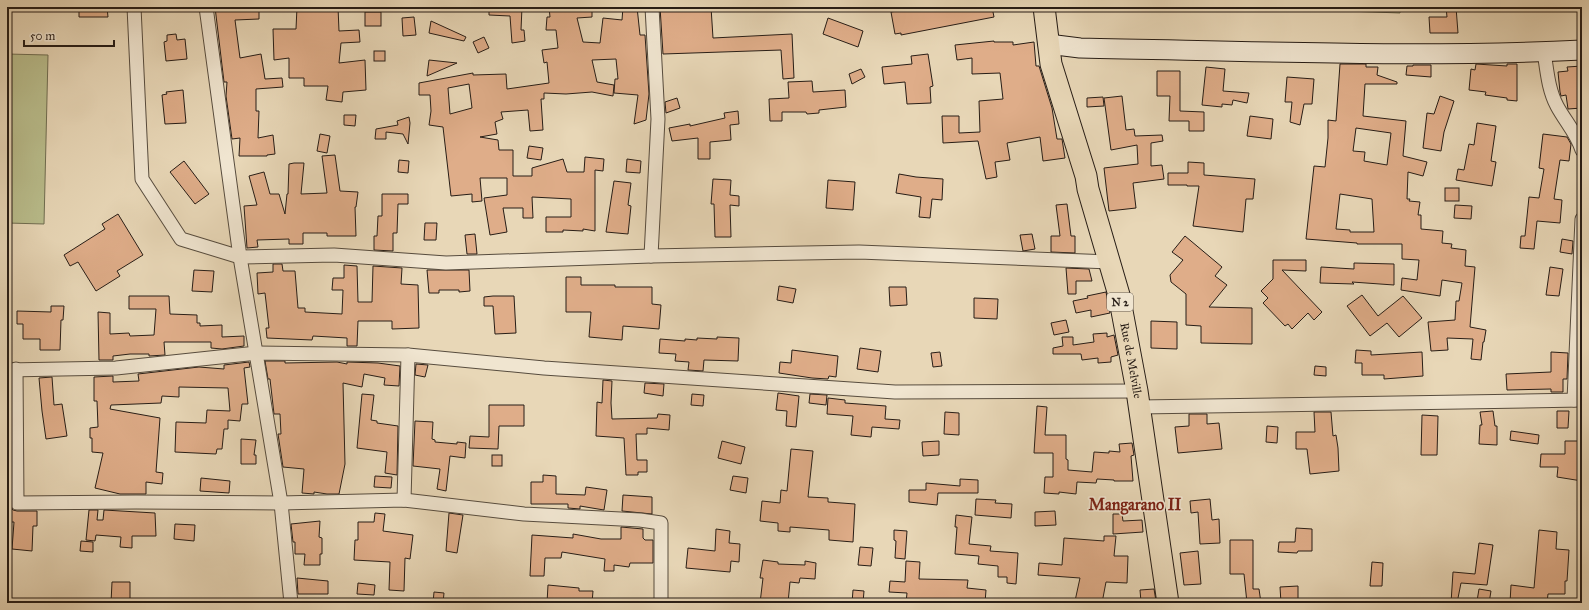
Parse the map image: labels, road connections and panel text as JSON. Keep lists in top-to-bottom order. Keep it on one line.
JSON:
{"streets":{"main road":["N 2","Rue de Melville"]},"districts":["Mangarano II"],"scale_bar":"50 m"}
